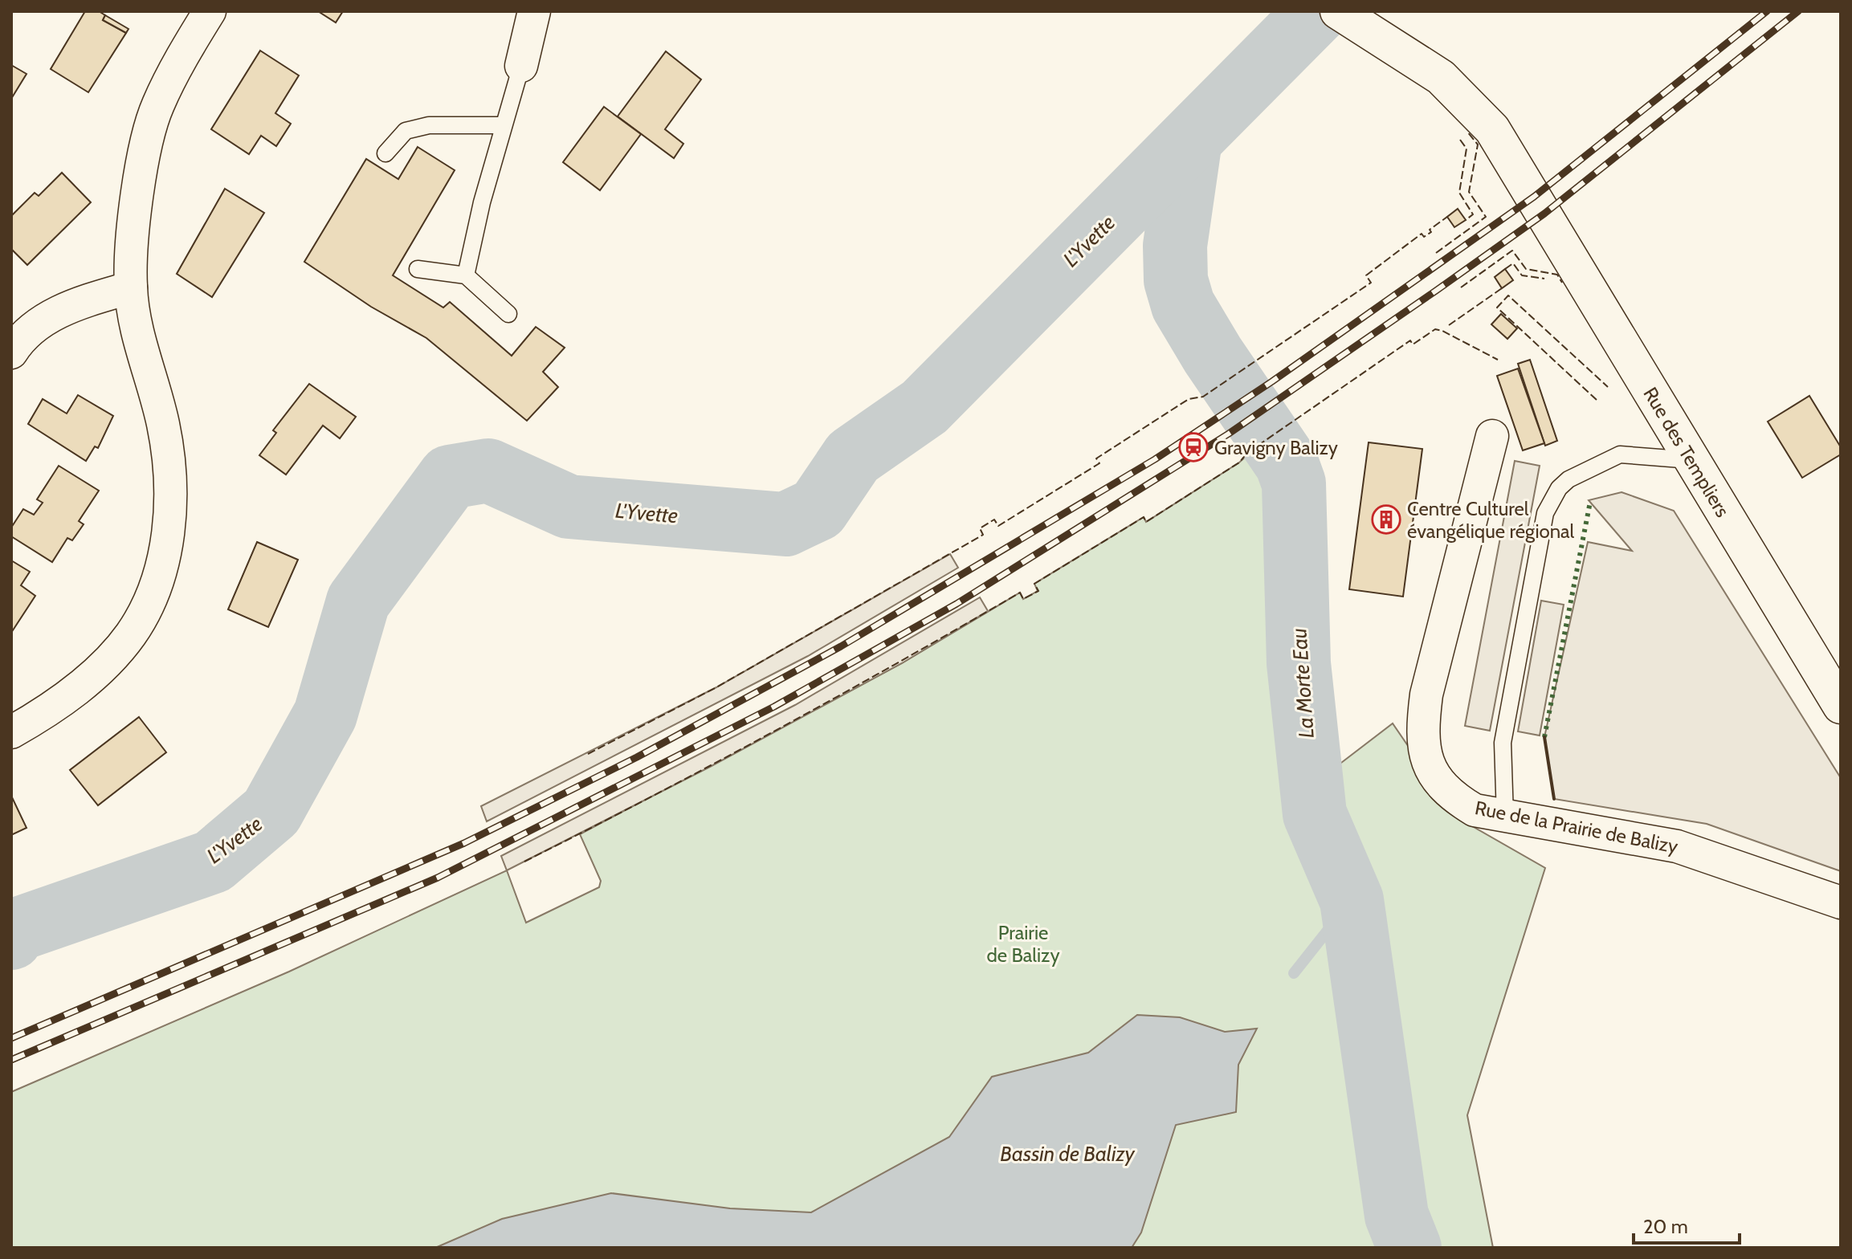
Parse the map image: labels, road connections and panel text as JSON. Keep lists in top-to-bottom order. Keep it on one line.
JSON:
{"streets":{"street":["Rue des Templiers","Rue de la Prairie de Balizy"]},"water":["L'Yvette","La Morte Eau","Bassin de Balizy"],"parks":["Prairie de Balizy"],"places":{"station":["Gravigny Balizy"],"building":["Centre Culturel évangélique régional"]},"scale_bar":"20 m"}
